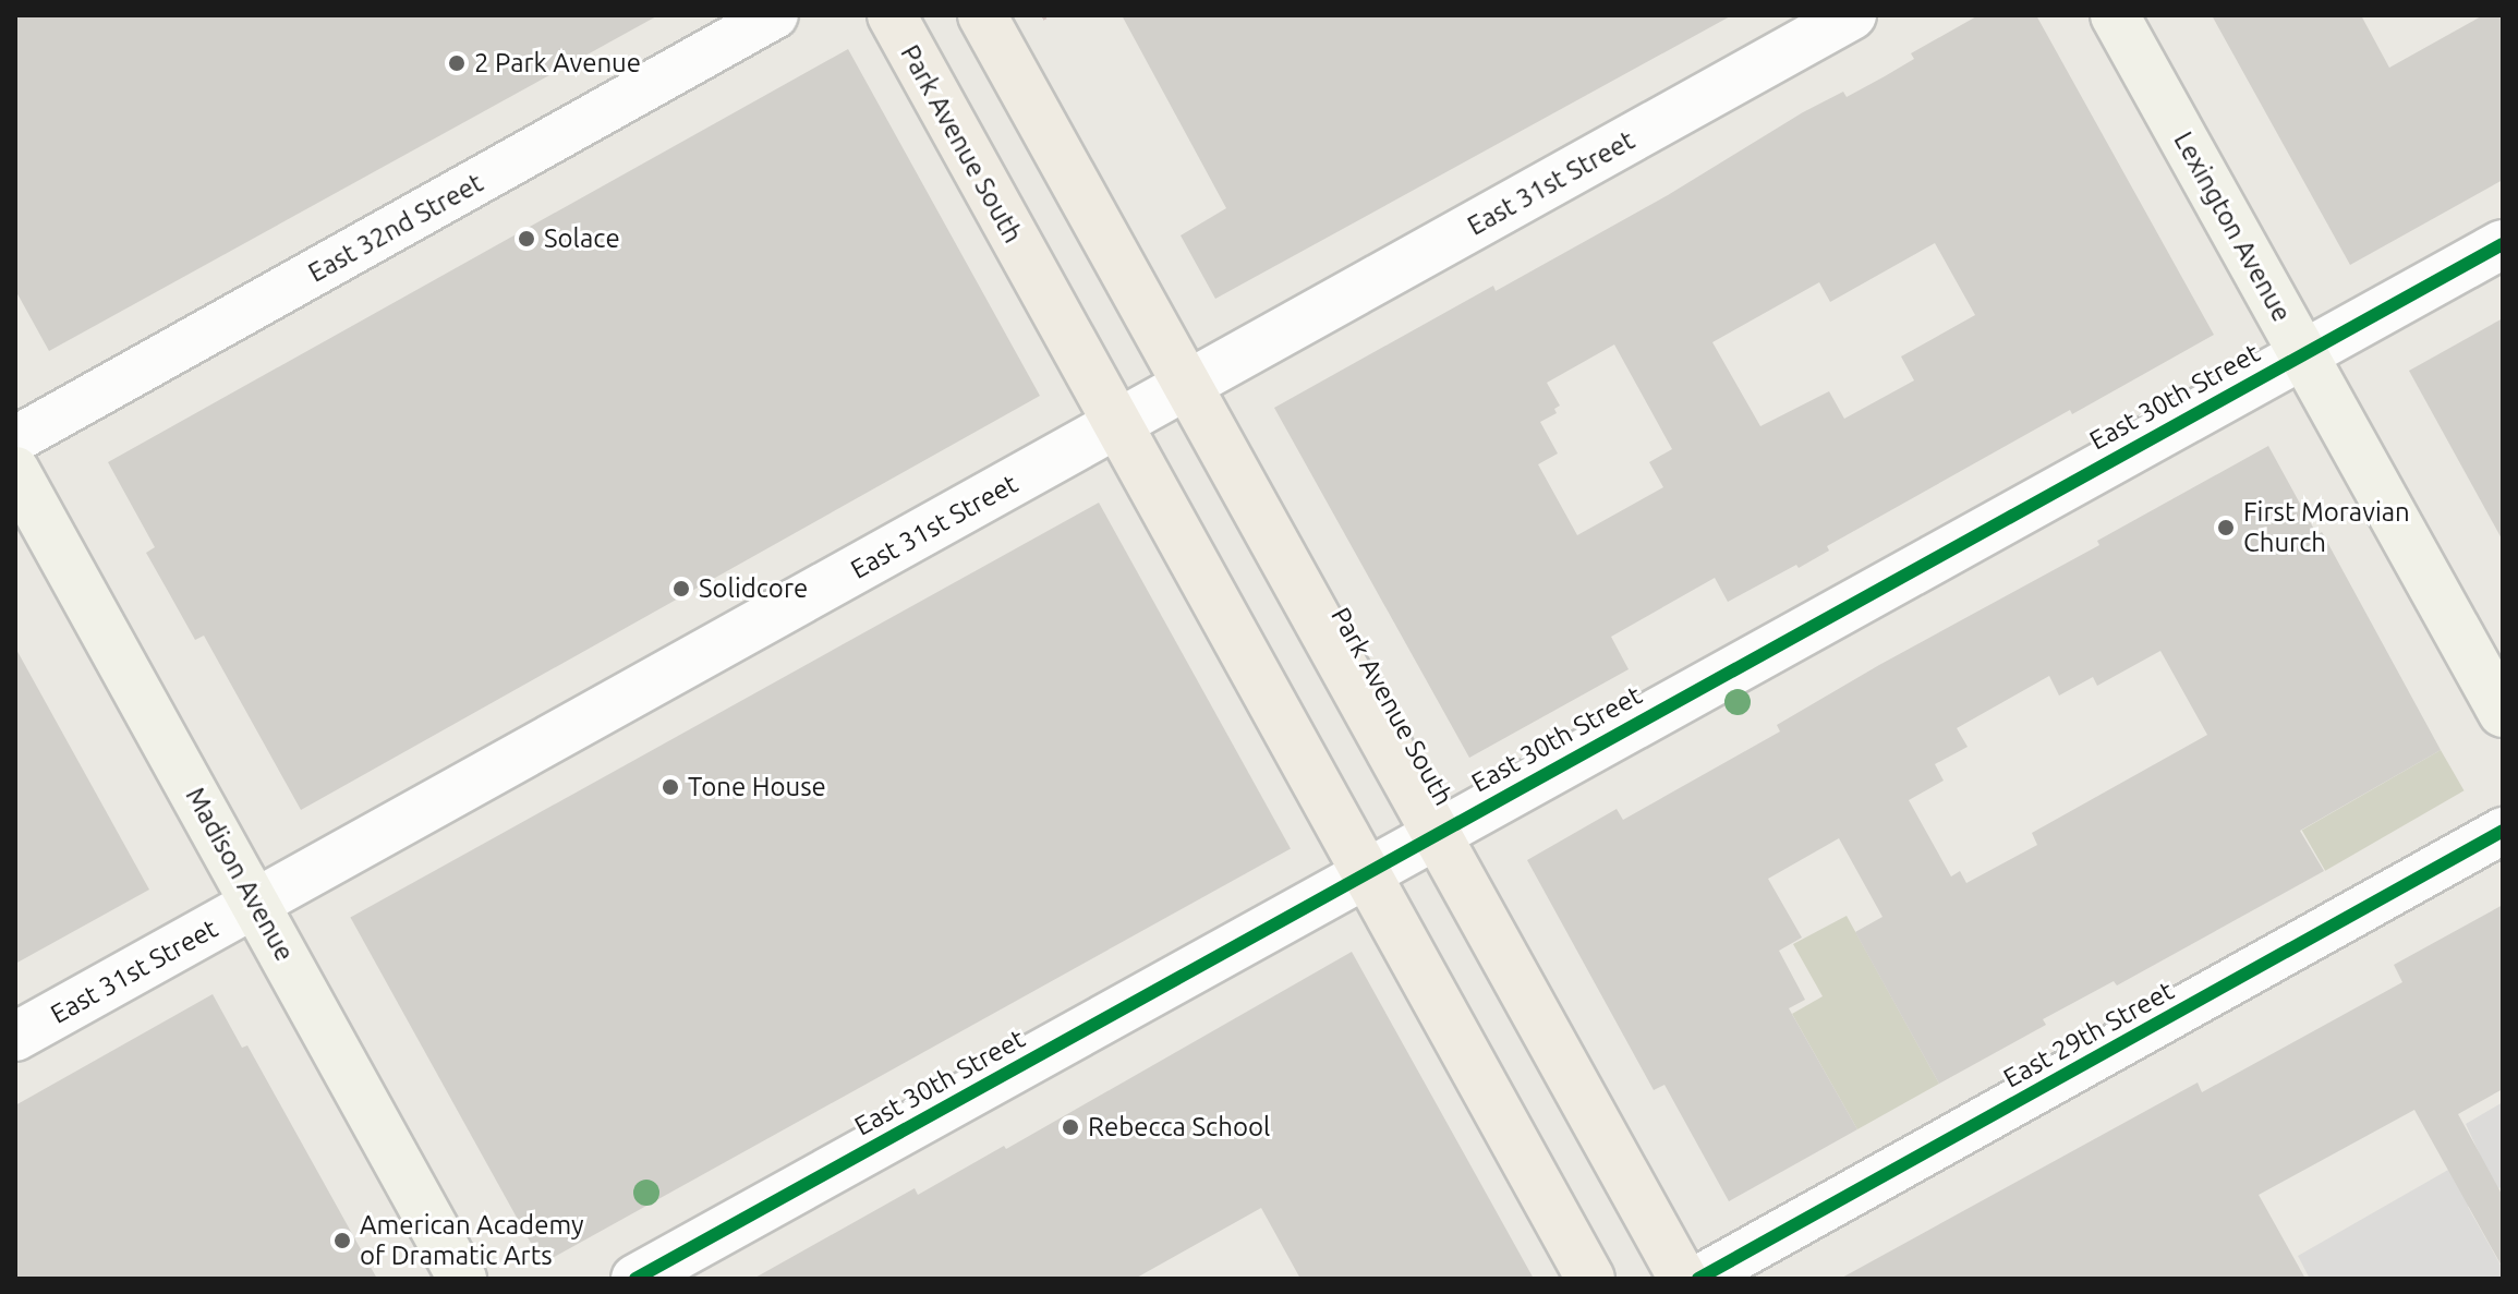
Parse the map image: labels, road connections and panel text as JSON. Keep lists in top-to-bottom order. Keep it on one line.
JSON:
{"streets":{"main road":["Park Avenue South","Lexington Avenue","Madison Avenue"],"street":["East 31st Street","East 32nd Street","East 30th Street","East 29th Street"]},"crossings":[["Park Avenue South","East 31st Street"],["Park Avenue South","East 30th Street"],["East 31st Street","Madison Avenue"],["Lexington Avenue","East 30th Street"]],"places":["2 Park Avenue","Solace","First Moravian Church","Solidcore","Tone House","Rebecca School","American Academy of Dramatic Arts"]}
